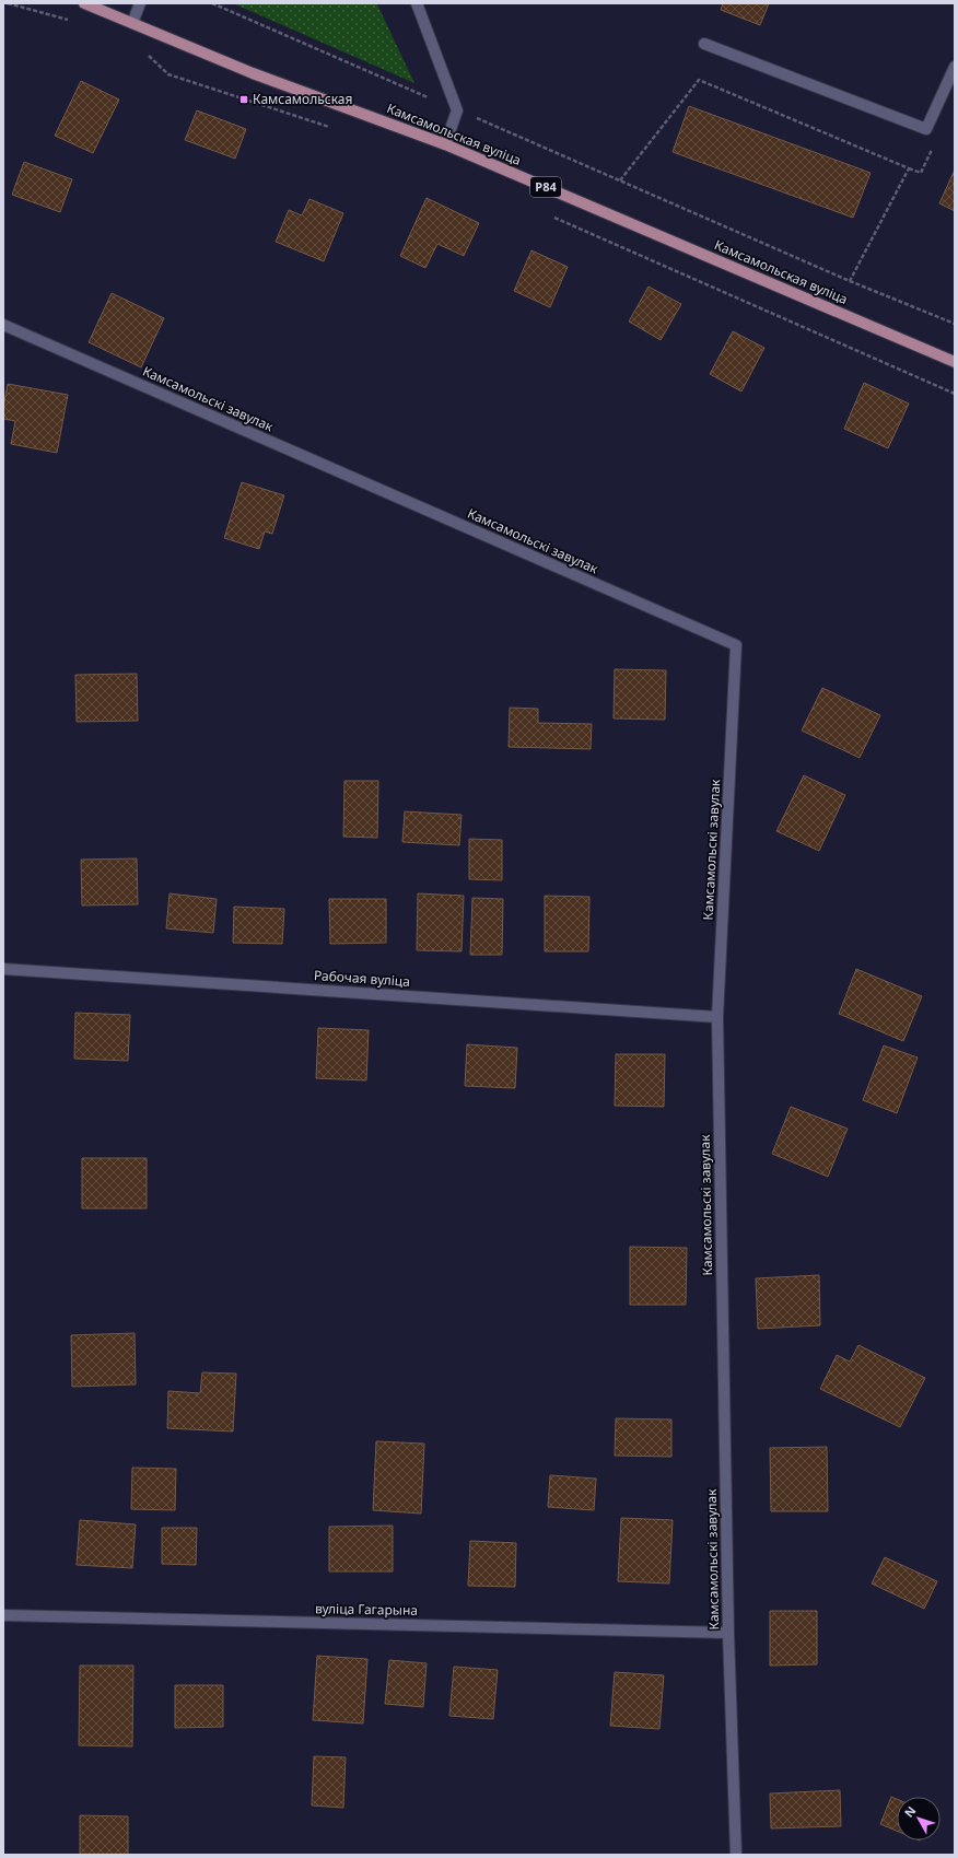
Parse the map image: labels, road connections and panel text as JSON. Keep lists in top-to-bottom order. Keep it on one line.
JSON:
{"streets":{"main road":["Камсамольская вуліца","Р84"],"street":["Камсамольскі завулак","Рабочая вуліца","вуліца Гагарына"]},"crossings":[["Камсамольскі завулак","Рабочая вуліца"],["Камсамольскі завулак","вуліца Гагарына"]],"places":{"transit":["Камсамольская"]},"north":"top left"}
